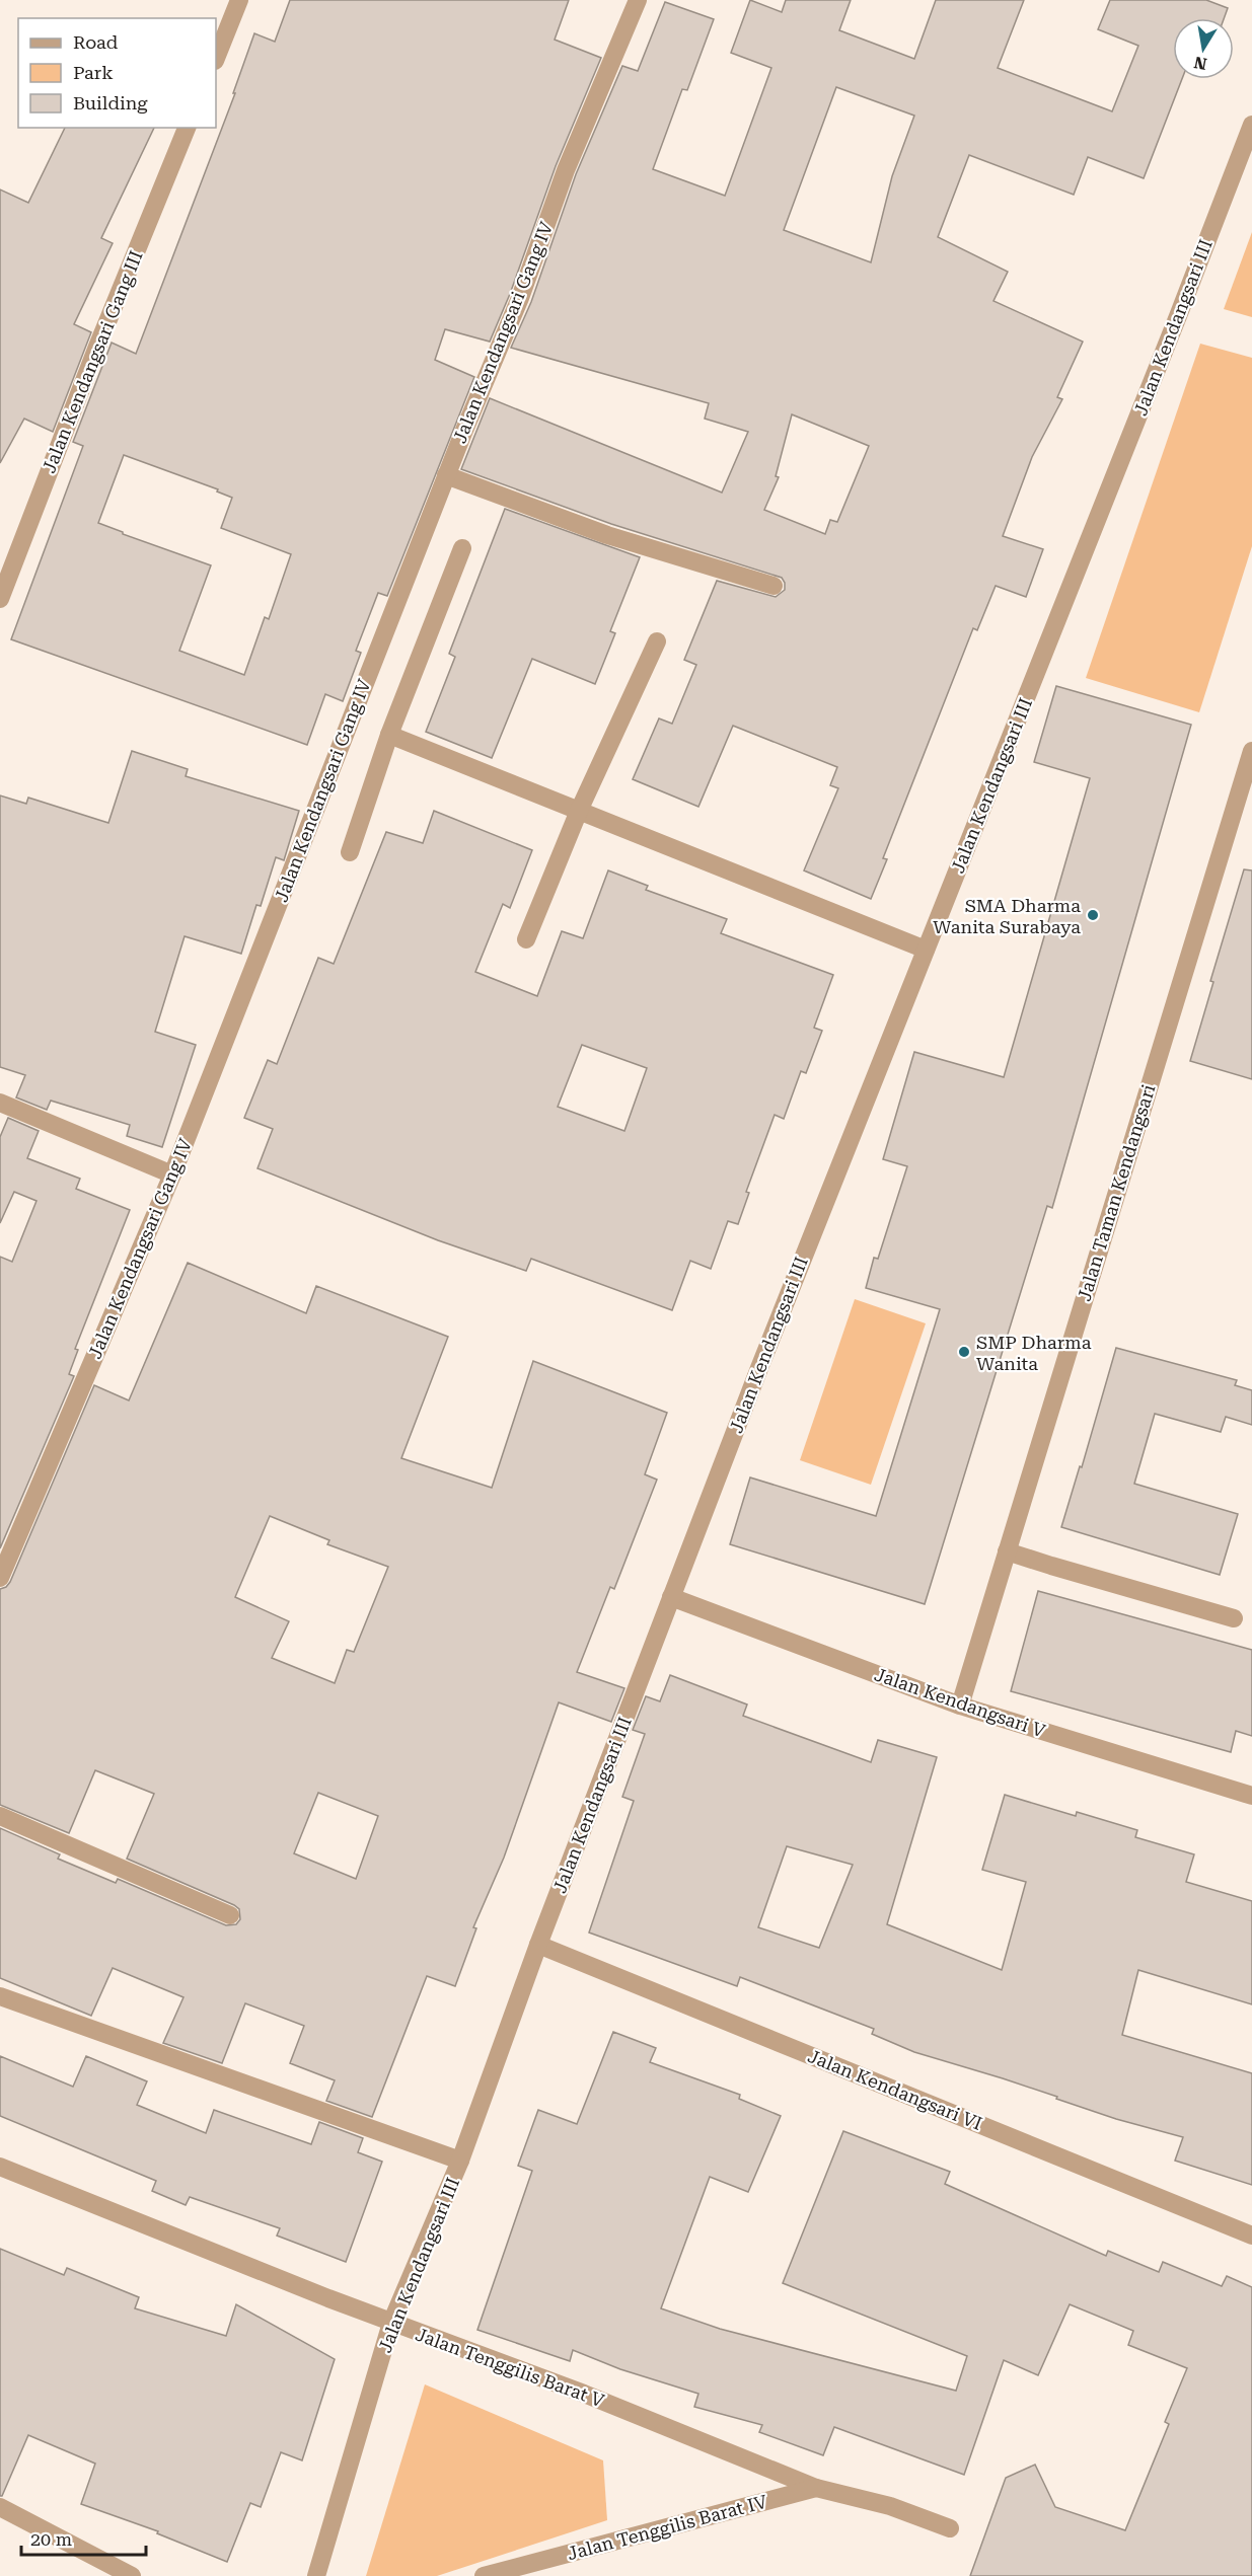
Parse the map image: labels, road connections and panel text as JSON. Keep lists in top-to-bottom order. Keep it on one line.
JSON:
{"streets":{"street":["Jalan Kendangsari III","Jalan Kendangsari Gang IV","Jalan Kendangsari Gang III","Jalan Taman Kendangsari","Jalan Kendangsari V","Jalan Kendangsari VI","Jalan Tenggilis Barat V","Jalan Tenggilis Barat IV"]},"crossings":[["Jalan Kendangsari III","Jalan Kendangsari V"],["Jalan Kendangsari III","Jalan Kendangsari VI"],["Jalan Kendangsari III","Jalan Tenggilis Barat V"],["Jalan Taman Kendangsari","Jalan Kendangsari V"],["Jalan Tenggilis Barat V","Jalan Tenggilis Barat IV"]],"places":["SMA Dharma Wanita Surabaya","SMP Dharma Wanita"],"legend":["Road","Park","Building"],"scale_bar":"20 m","north":"bottom"}
